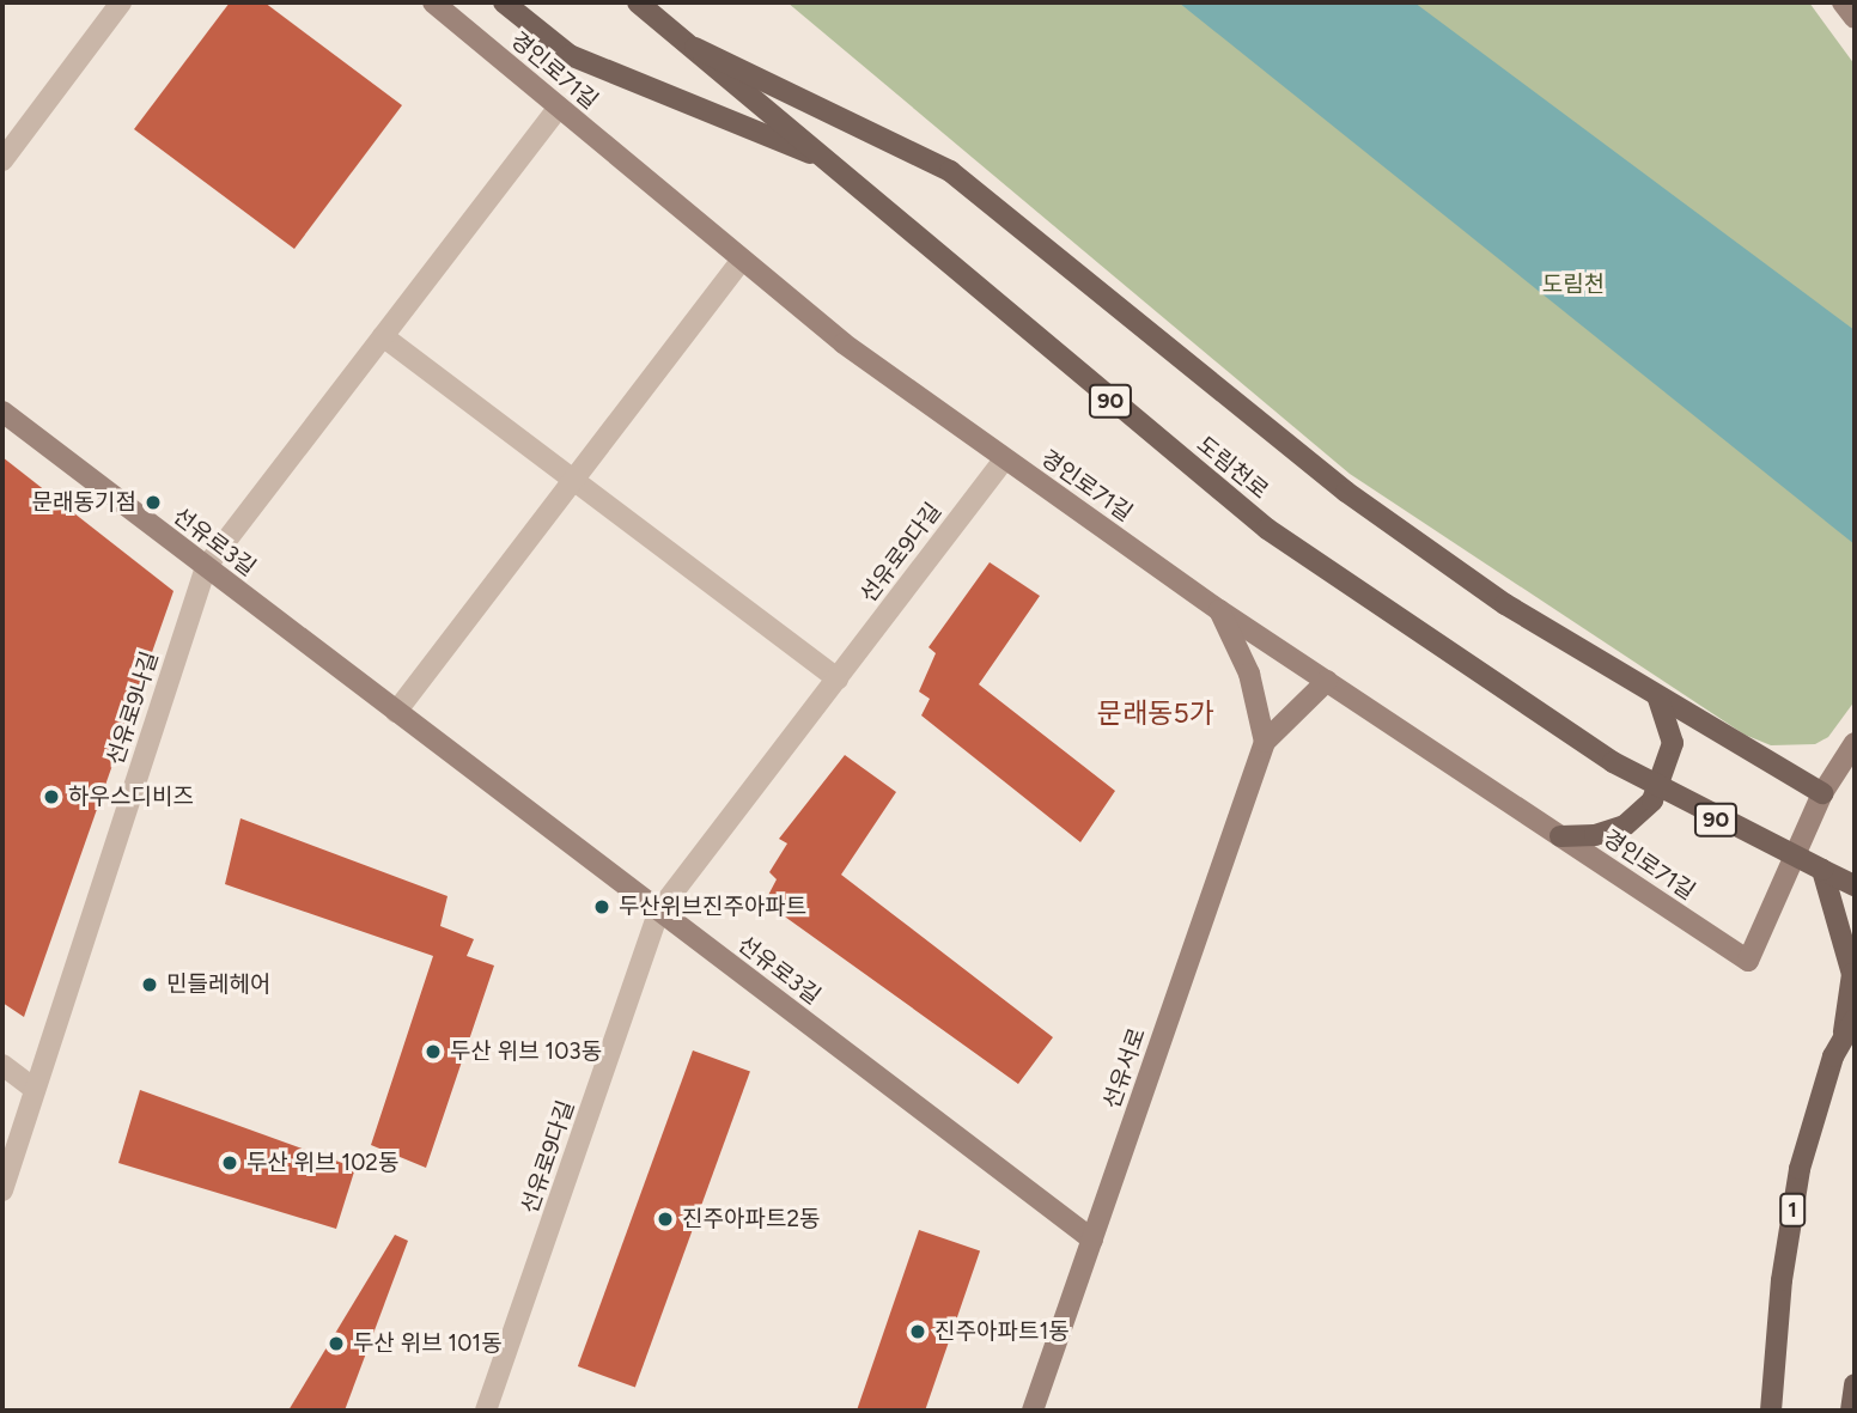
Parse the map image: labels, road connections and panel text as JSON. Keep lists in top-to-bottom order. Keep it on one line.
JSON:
{"streets":{"main road":["90","도림천로","1"],"street":["경인로71길","선유로3길","선유로9다길","선유로9나길","선유서로"]},"crossings":[["경인로71길","선유로9다길"],["경인로71길","선유로9나길"],["경인로71길","선유서로"],["도림천로","1"],["선유로3길","선유로9다길"],["선유로3길","선유로9나길"],["선유로3길","선유서로"]],"districts":["문래동5가"],"parks":["도림천"],"places":["문래동기점","하우스디비즈","두산위브진주아파트","민들레헤어","두산 위브 103동","두산 위브 102동","진주아파트2동","진주아파트1동","두산 위브 101동"]}
